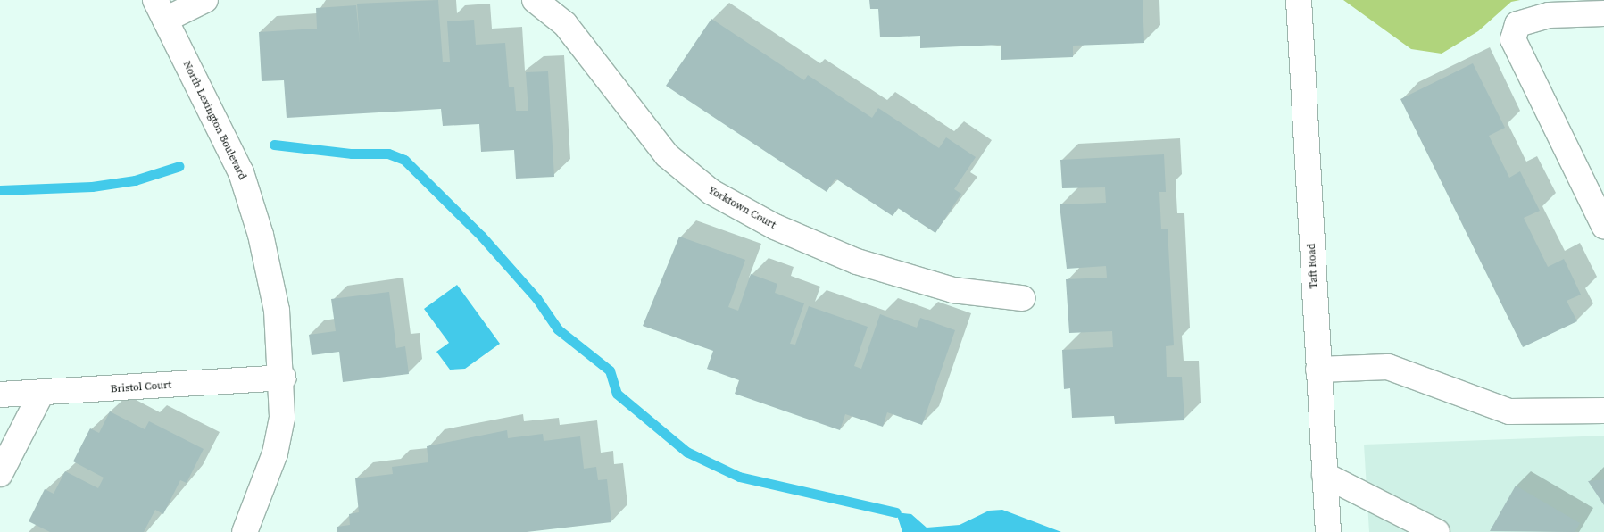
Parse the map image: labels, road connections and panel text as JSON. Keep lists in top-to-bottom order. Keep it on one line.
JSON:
{"streets":{"street":["North Lexington Boulevard","Yorktown Court","Taft Road","Bristol Court"]},"crossings":[["North Lexington Boulevard","Bristol Court"]]}
